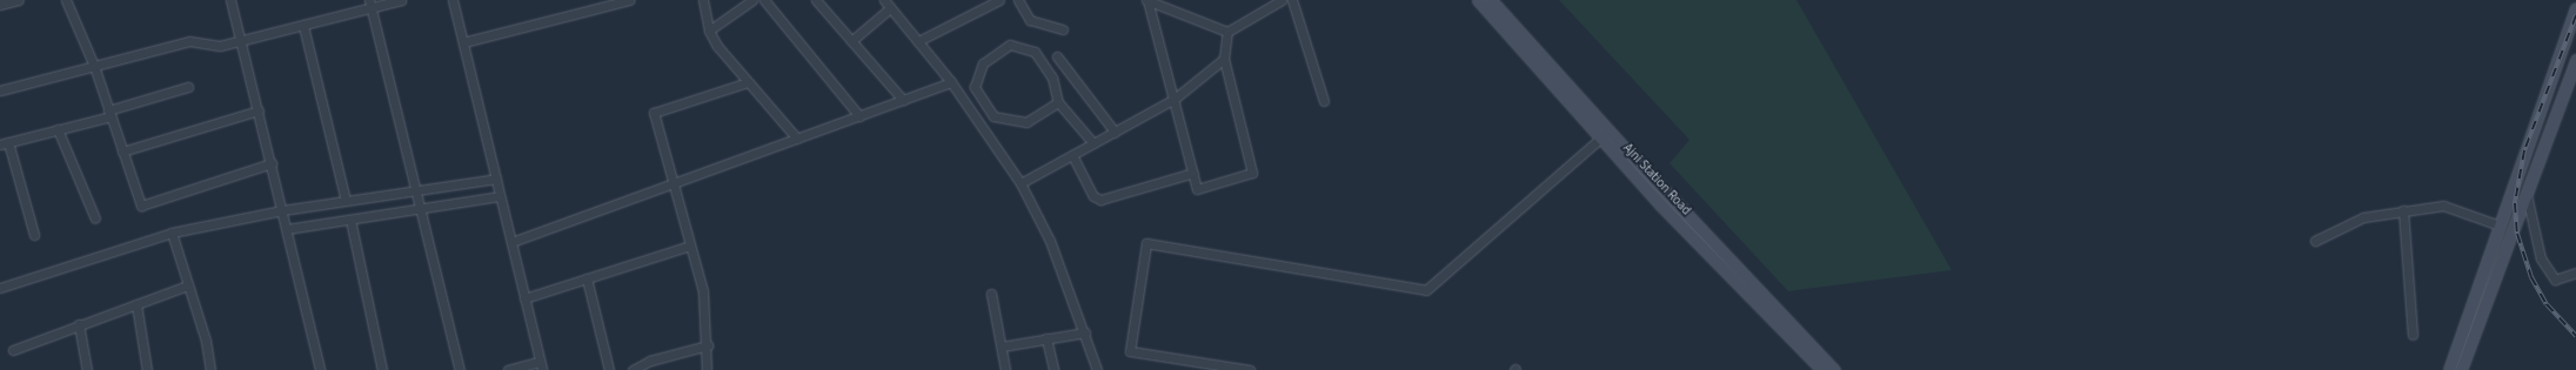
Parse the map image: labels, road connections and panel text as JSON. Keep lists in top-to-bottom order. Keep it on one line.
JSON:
{"streets":{"main road":["Ajni Station Road"]}}
